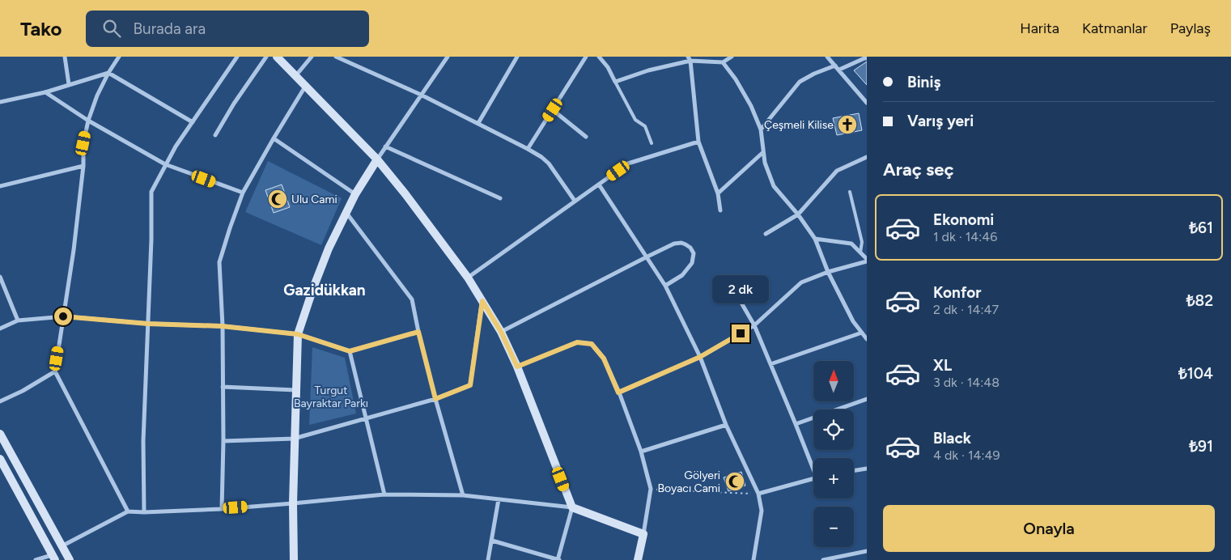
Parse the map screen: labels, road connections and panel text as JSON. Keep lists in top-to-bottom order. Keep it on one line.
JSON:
{"districts":["Gazidükkan"],"parks":["Turgut Bayraktar Parkı"],"places":{"church":["Çeşmeli Kilise"],"mosque":["Ulu Cami","Gölyeri Boyacı Cami"]},"north":"top","page":{"header":"Tako","search":"Burada ara","nav":["Harita","Katmanlar","Paylaş"],"banner":["Biniş","Varış yeri"],"heading":"Araç seç","list":[{"name":"Ekonomi","note":"1 dk · 14:46","value":"₺61"},{"name":"Konfor","note":"2 dk · 14:47","value":"₺82"},{"name":"XL","note":"3 dk · 14:48","value":"₺104"},{"name":"Black","note":"4 dk · 14:49","value":"₺91"}],"bubble":"2 dk","map_buttons":["+","−"],"buttons":"Onayla"}}
